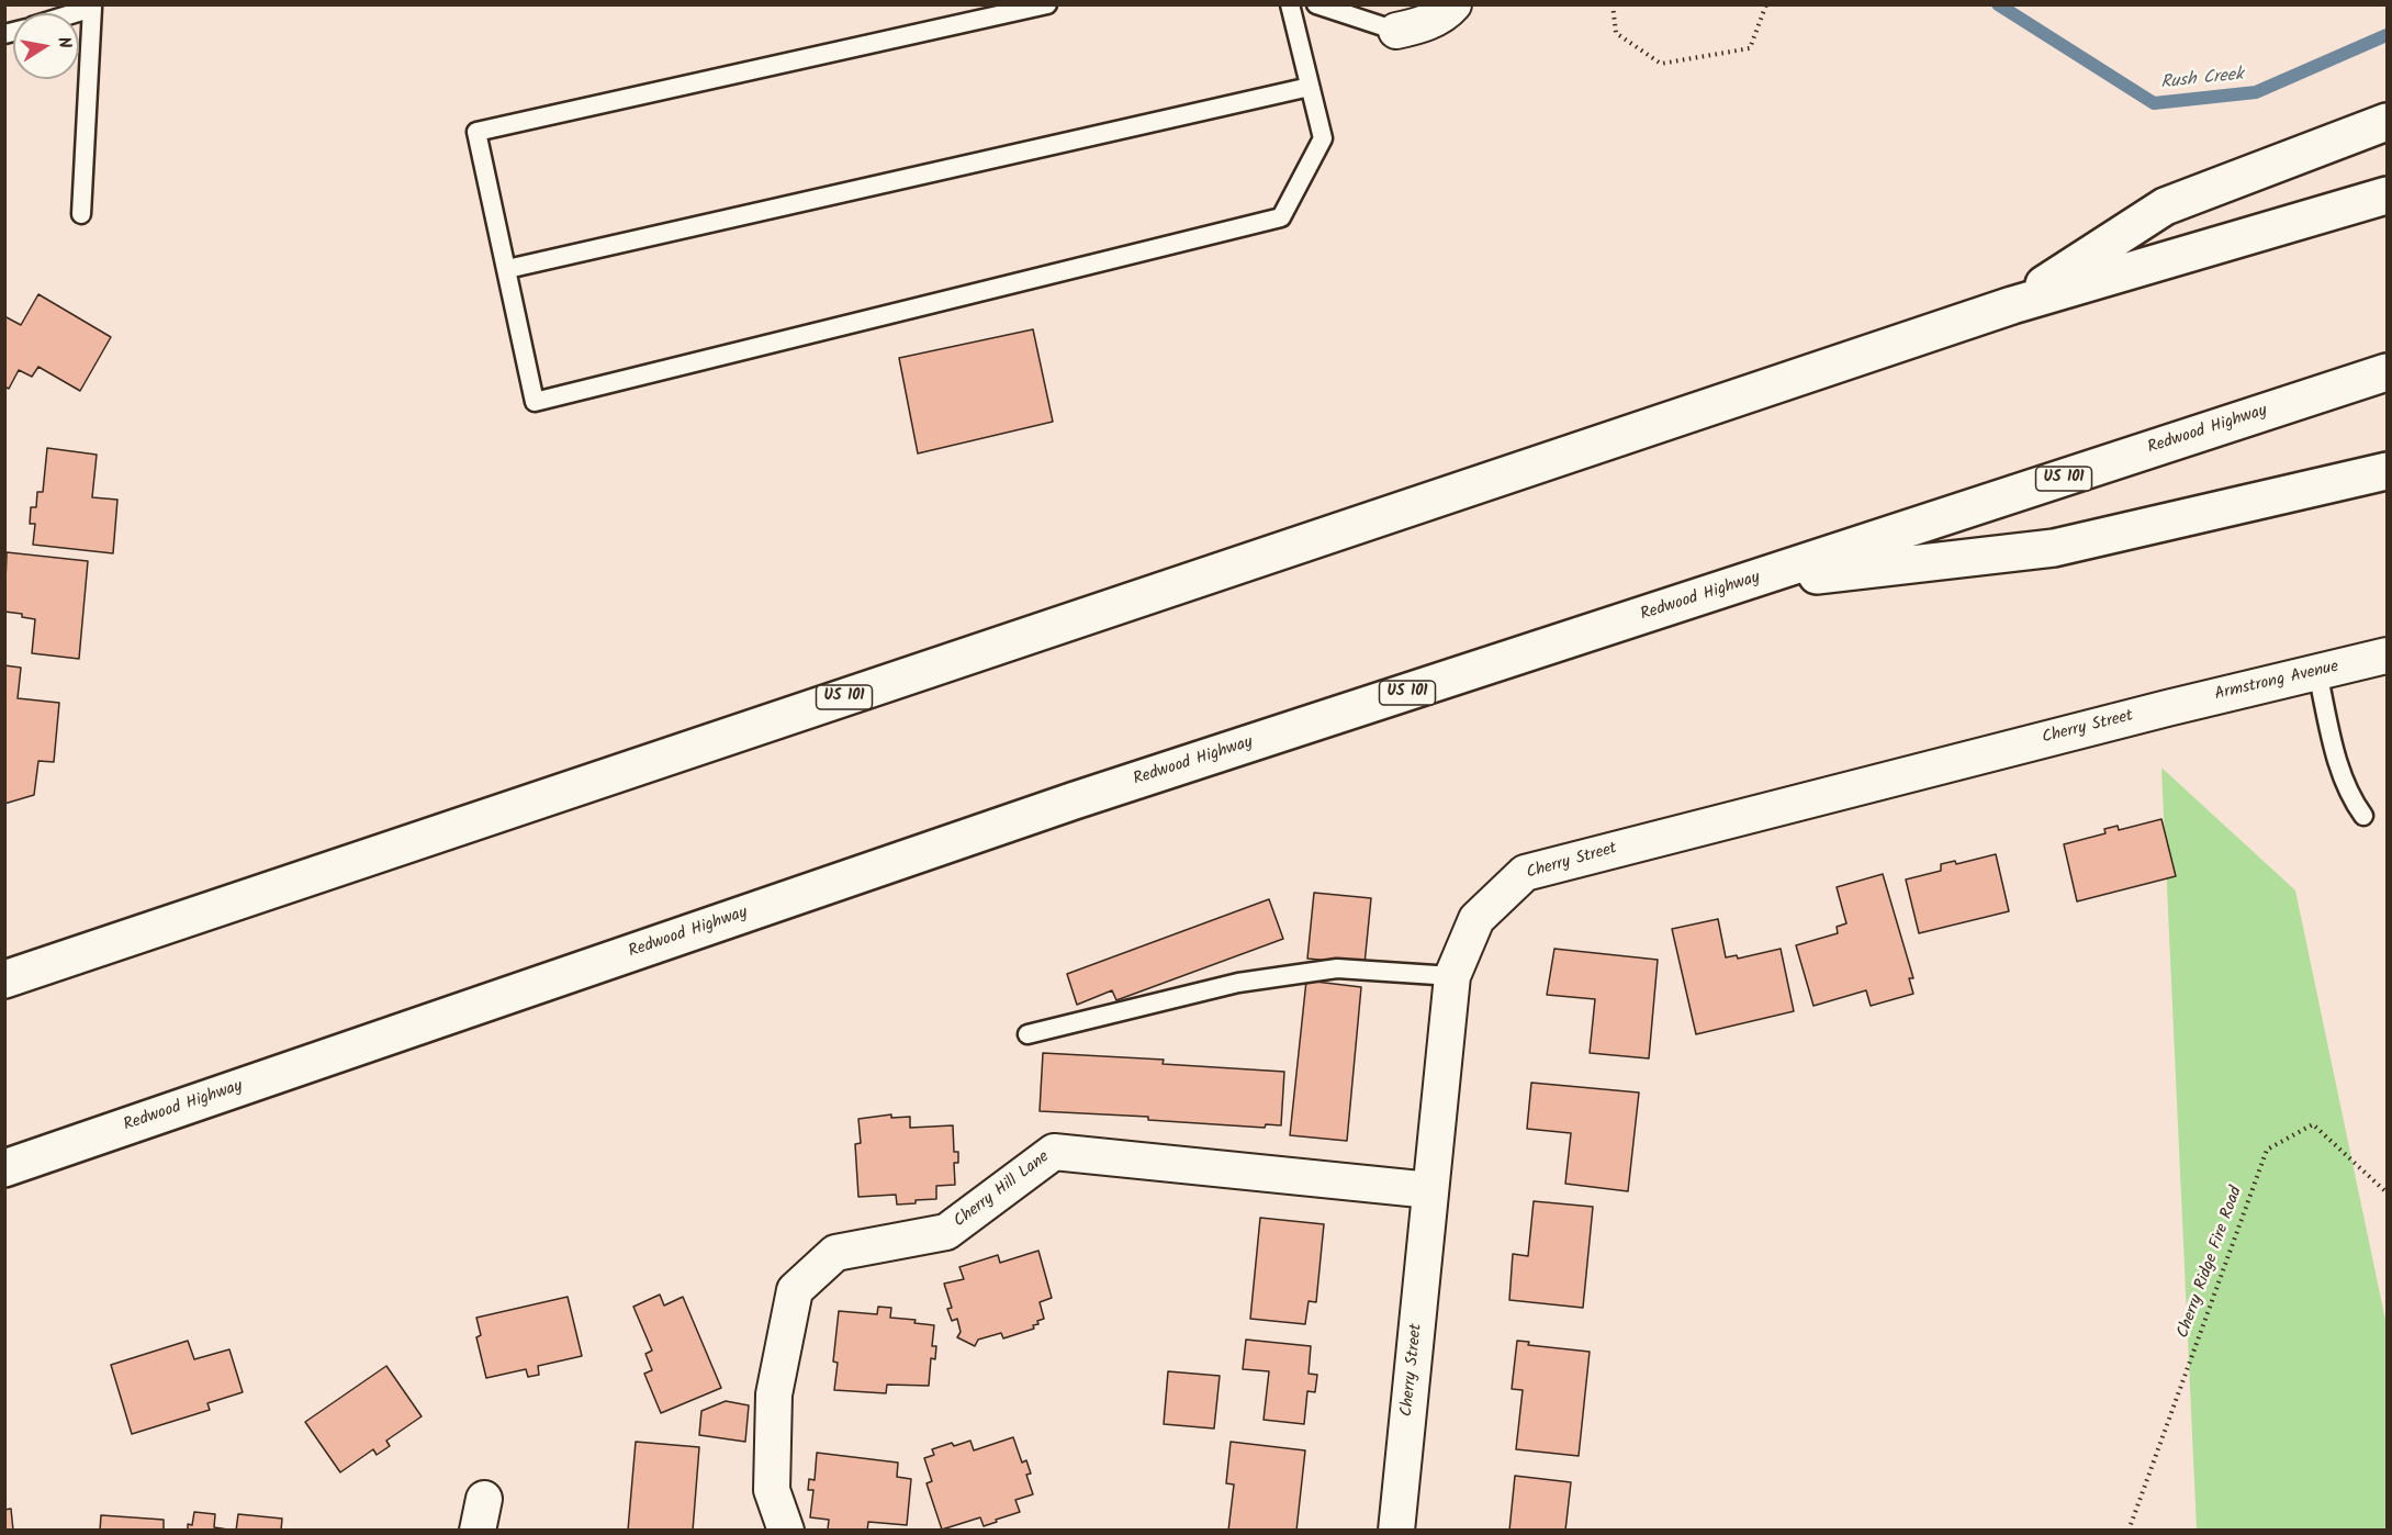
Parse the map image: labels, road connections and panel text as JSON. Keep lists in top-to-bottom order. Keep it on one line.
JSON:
{"streets":{"highway":["Redwood Highway","US 101"],"street":["Armstrong Avenue","Cherry Street","Cherry Hill Lane"],"path":["Cherry Ridge Fire Road"]},"crossings":[["Armstrong Avenue","Cherry Street"],["Cherry Street","Cherry Hill Lane"]],"water":["Rush Creek"],"north":"right"}
